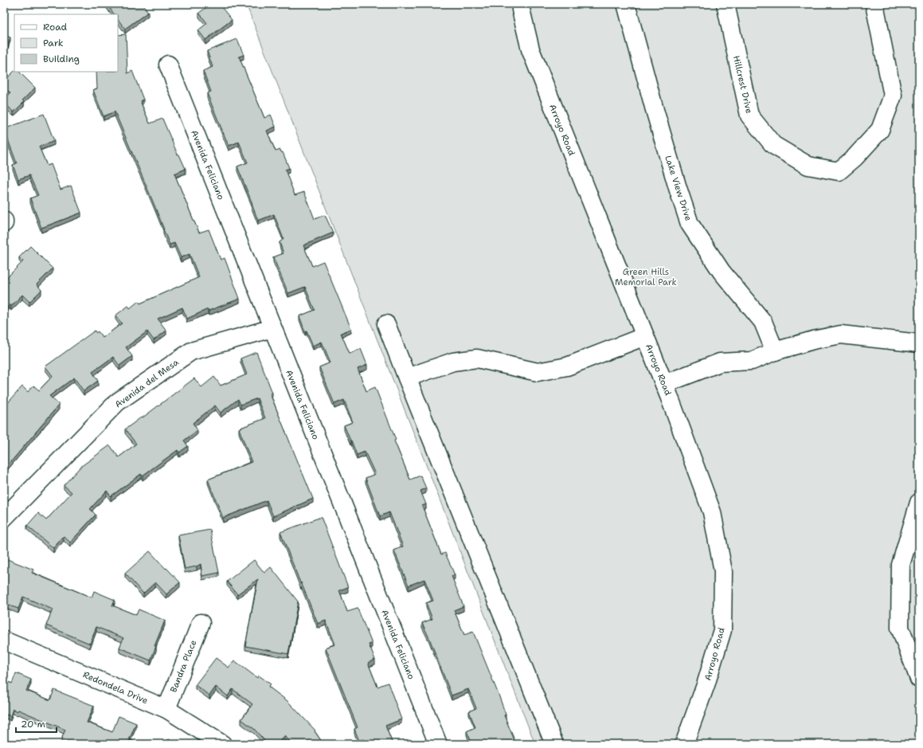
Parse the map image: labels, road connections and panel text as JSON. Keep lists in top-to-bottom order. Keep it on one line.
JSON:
{"streets":{"street":["Hillcrest Drive","Arroyo Road","Avenida Feliciano","Lake View Drive","Avenida del Mesa","Bandra Place","Redondela Drive"]},"crossings":[["Avenida Feliciano","Avenida del Mesa"],["Bandra Place","Redondela Drive"]],"parks":["Green Hills Memorial Park"],"legend":["Road","Park","Building"],"scale_bar":"20 m"}
